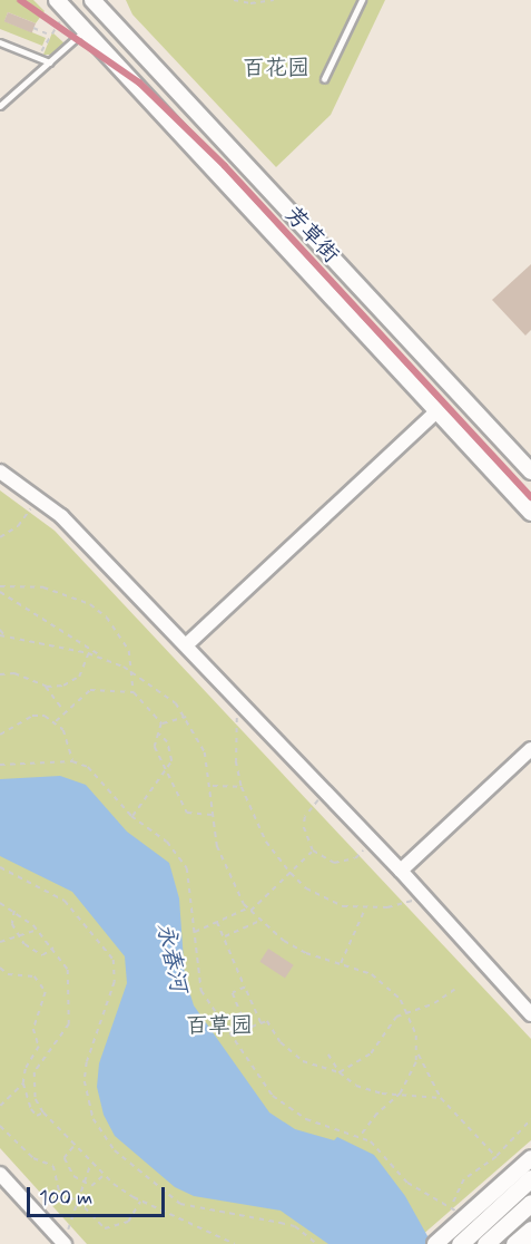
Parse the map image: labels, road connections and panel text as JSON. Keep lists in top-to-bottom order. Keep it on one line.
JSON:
{"streets":{"main road":["芳草街"]},"water":["永春河"],"parks":["百花园","百草园"],"scale_bar":"100 m"}
